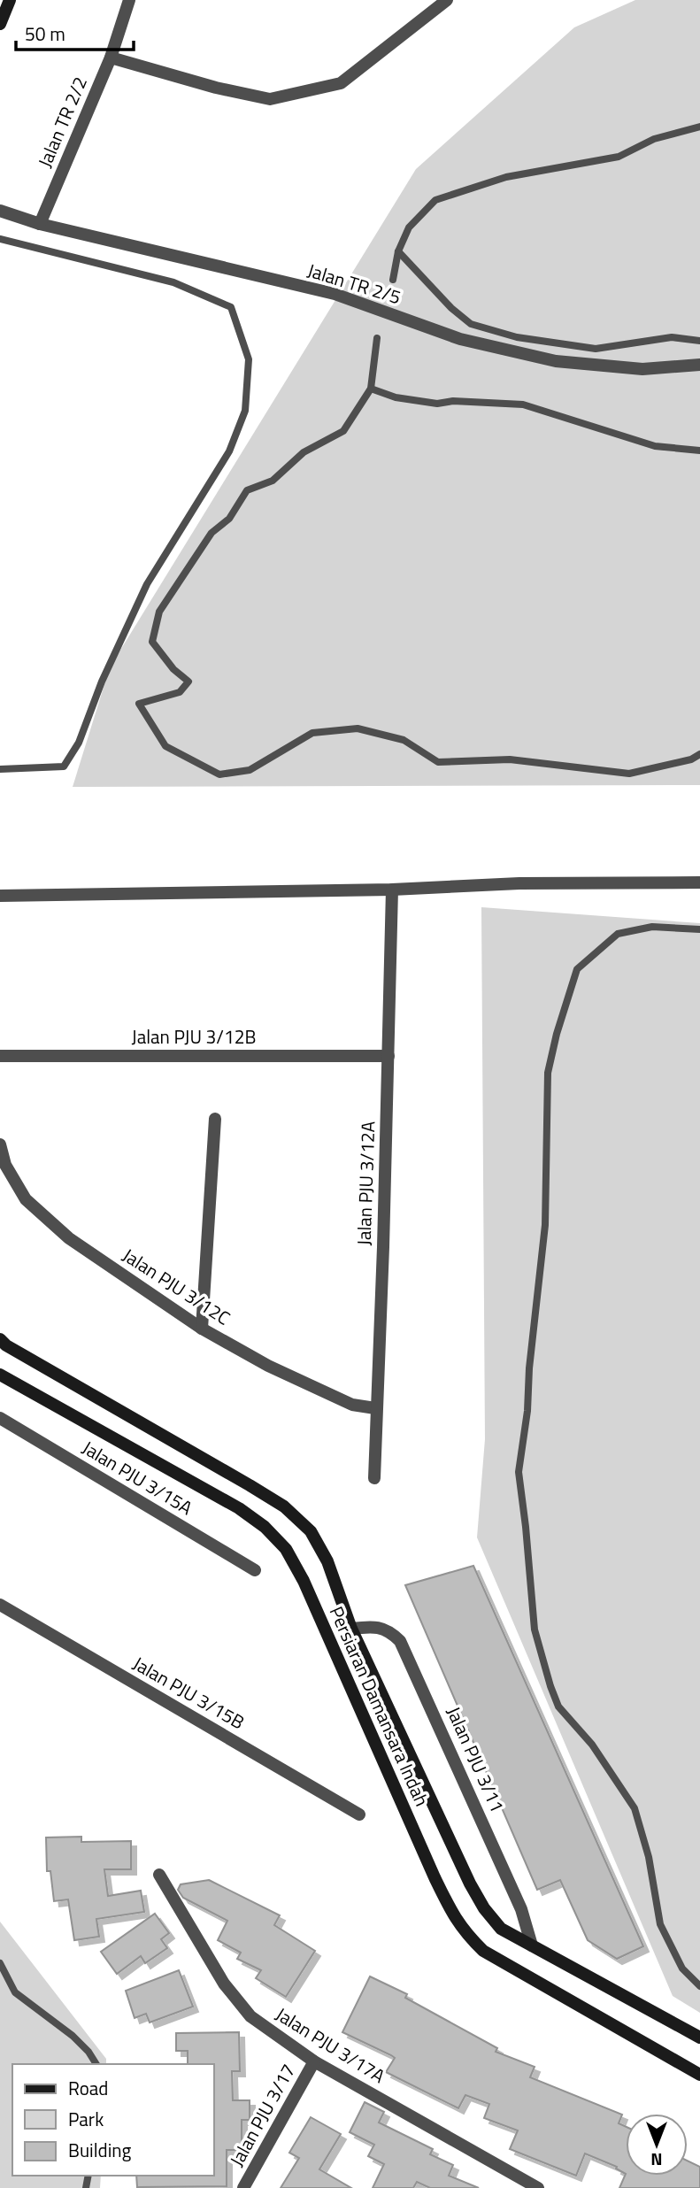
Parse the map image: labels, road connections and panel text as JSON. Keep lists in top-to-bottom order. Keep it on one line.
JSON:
{"streets":{"main road":["Persiaran Damansara Indah"],"street":["Jalan TR 2/2","Jalan TR 2/5","Jalan PJU 3/12B","Jalan PJU 3/12A","Jalan PJU 3/12C","Jalan PJU 3/15A","Jalan PJU 3/15B","Jalan PJU 3/11","Jalan PJU 3/17A","Jalan PJU 3/17"]},"crossings":[["Jalan TR 2/2","Jalan TR 2/5"],["Jalan PJU 3/12B","Jalan PJU 3/12A"],["Jalan PJU 3/12A","Jalan PJU 3/12C"],["Persiaran Damansara Indah","Jalan PJU 3/11"],["Jalan PJU 3/17A","Jalan PJU 3/17"]],"legend":["Road","Park","Building"],"scale_bar":"50 m","north":"bottom"}
